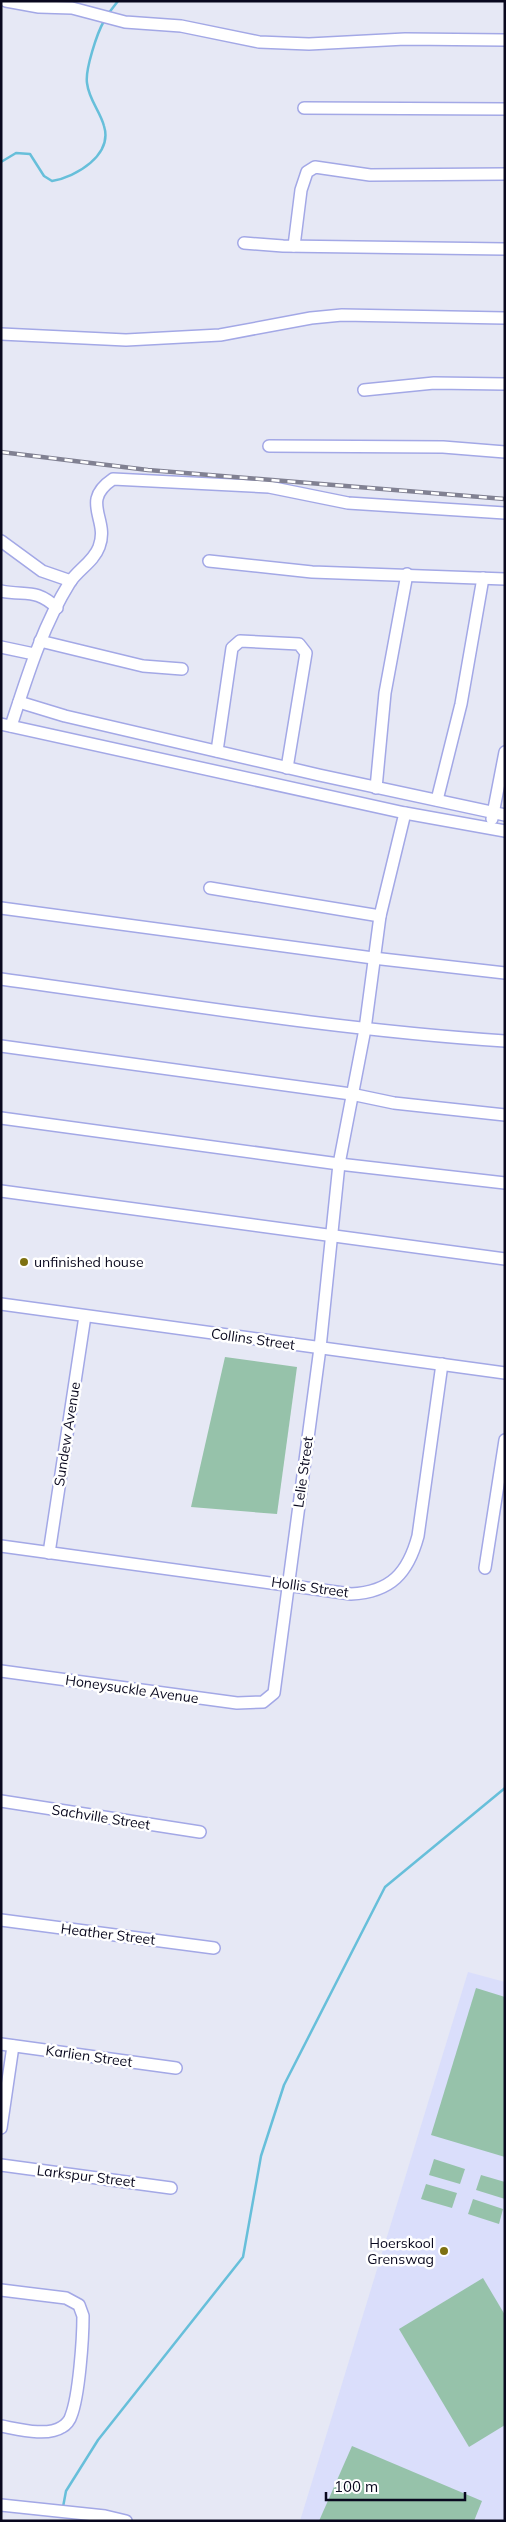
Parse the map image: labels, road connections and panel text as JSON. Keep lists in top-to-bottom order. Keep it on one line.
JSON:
{"streets":{"street":["Collins Street","Sundew Avenue","Lelie Street","Hollis Street","Honeysuckle Avenue","Sachville Street","Heather Street","Karlien Street","Larkspur Street"]},"crossings":[["Collins Street","Sundew Avenue"],["Collins Street","Lelie Street"],["Collins Street","Hollis Street"],["Sundew Avenue","Hollis Street"],["Lelie Street","Hollis Street"],["Lelie Street","Honeysuckle Avenue"]],"places":["unfinished house","Hoerskool Grenswag"],"scale_bar":"100 m"}
